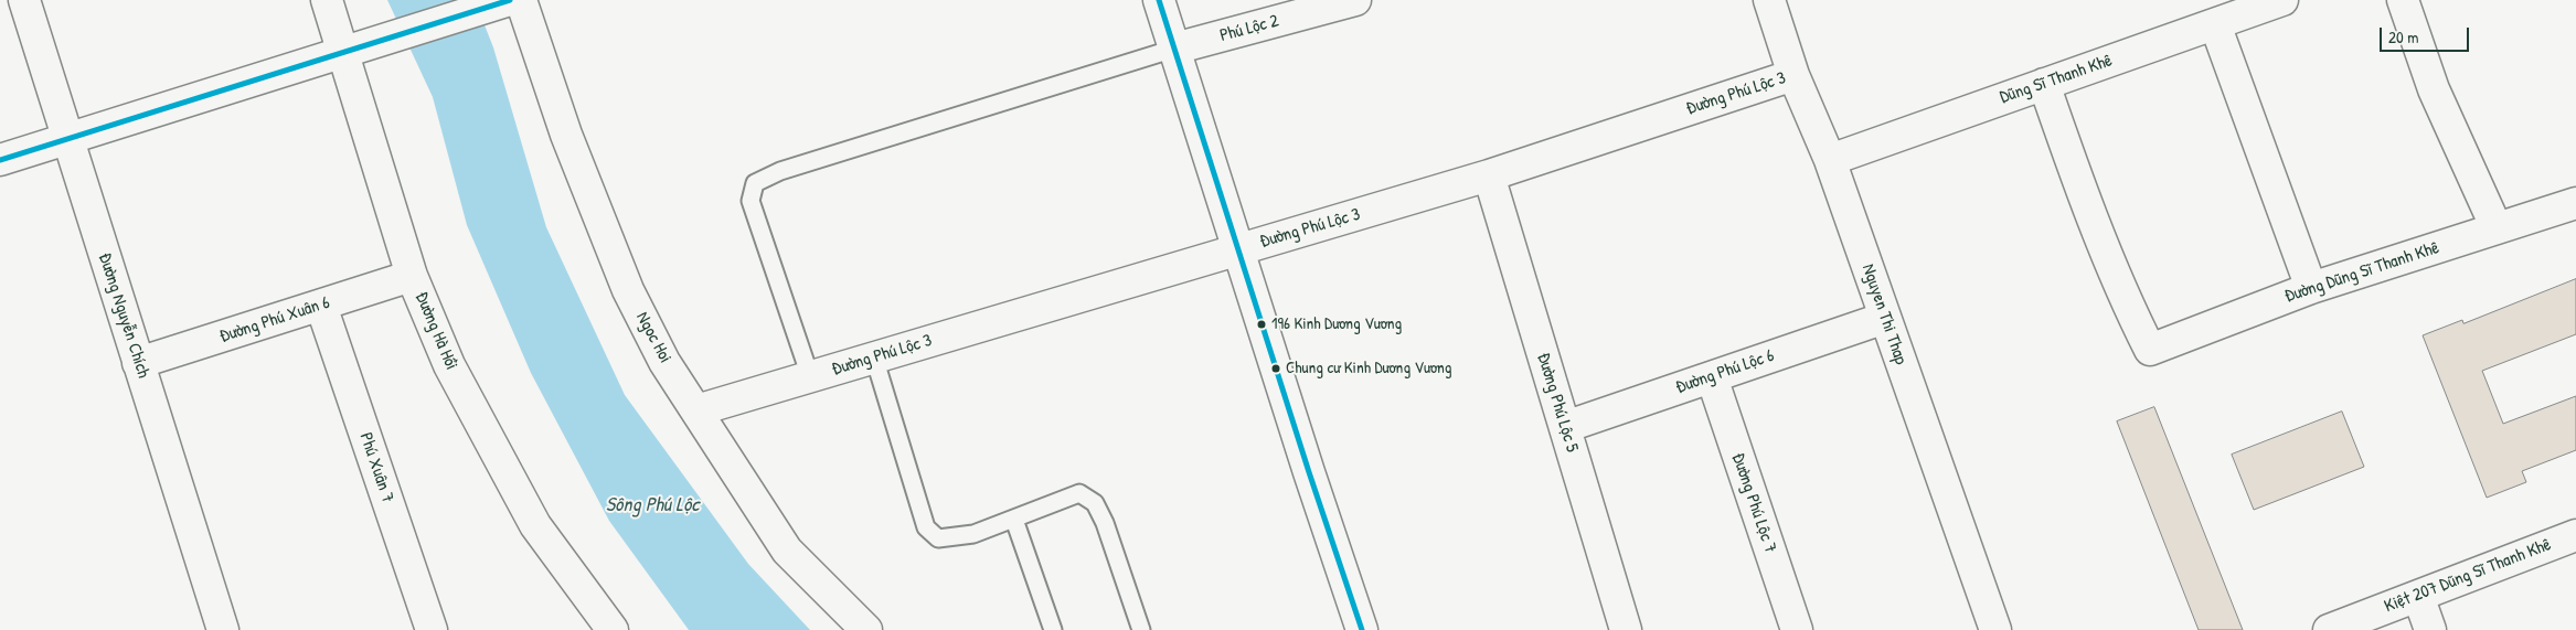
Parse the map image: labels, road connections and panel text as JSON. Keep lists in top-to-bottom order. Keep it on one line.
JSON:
{"streets":{"street":["Phú Lộc 2","Dũng Sĩ Thanh Khê","Đường Phú Lộc 3","Đường Dũng Sĩ Thanh Khê","Nguyen Thi Thap","Đường Nguyễn Chích","Đường Phú Xuân 6","Đường Hà Hồi","Ngoc Hoi","Đường Phú Lộc 6","Đường Phú Lộc 5","Phú Xuân 7","Đường Phú Lộc 7","Kiệt 207 Dũng Sĩ Thanh Khê"]},"crossings":[["Dũng Sĩ Thanh Khê","Đường Dũng Sĩ Thanh Khê"],["Dũng Sĩ Thanh Khê","Nguyen Thi Thap"],["Đường Phú Lộc 3","Nguyen Thi Thap"],["Đường Phú Lộc 3","Ngoc Hoi"],["Đường Phú Lộc 3","Đường Phú Lộc 5"],["Nguyen Thi Thap","Đường Phú Lộc 6"],["Đường Nguyễn Chích","Đường Phú Xuân 6"],["Đường Phú Xuân 6","Đường Hà Hồi"],["Đường Phú Xuân 6","Phú Xuân 7"],["Đường Phú Lộc 6","Đường Phú Lộc 5"],["Đường Phú Lộc 6","Đường Phú Lộc 7"]],"water":["Sông Phú Lộc"],"places":["196 Kinh Dương Vương","Chung cư Kinh Dương Vương"],"scale_bar":"20 m"}
